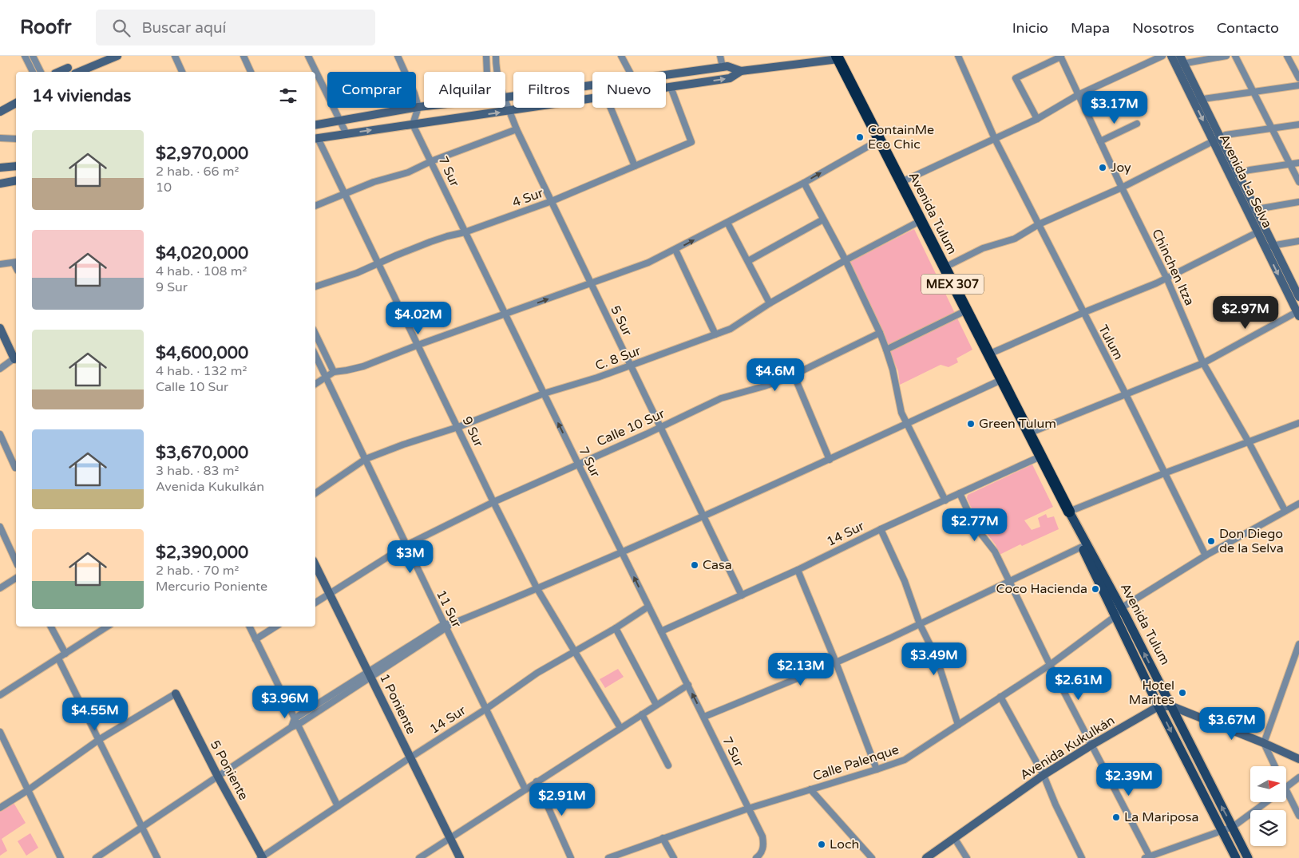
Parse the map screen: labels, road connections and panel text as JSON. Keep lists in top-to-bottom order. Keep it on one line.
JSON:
{"streets":{"highway":["Avenida Tulum","MEX 307"],"street":["7 Sur","Avenida La Selva","4 Sur","Chinchen Itza","5 Sur","Tulum","C. 8 Sur","Calle 10 Sur","9 Sur","14 Sur","11 Sur","1 Poniente","Avenida Kukulkán","Calle Palenque","5 Poniente"]},"crossings":[["7 Sur","4 Sur"],["7 Sur","C. 8 Sur"],["7 Sur","Calle 10 Sur"],["7 Sur","14 Sur"],["7 Sur","Calle Palenque"],["4 Sur","5 Sur"],["4 Sur","9 Sur"],["Avenida Tulum","C. 8 Sur"],["Avenida Tulum","14 Sur"],["Avenida Tulum","Avenida Kukulkán"],["Avenida Tulum","Calle Palenque"],["5 Sur","C. 8 Sur"],["5 Sur","Calle 10 Sur"],["5 Sur","14 Sur"],["C. 8 Sur","9 Sur"],["C. 8 Sur","11 Sur"],["Calle 10 Sur","9 Sur"],["Calle 10 Sur","11 Sur"],["Calle 10 Sur","1 Poniente"],["9 Sur","14 Sur"],["14 Sur","11 Sur"],["14 Sur","1 Poniente"],["14 Sur","5 Poniente"]],"places":["ContainMe Eco Chic","Joy","Green Tulum","Don Diego de la Selva","Casa","Coco Hacienda","Hotel Marites","La Mariposa","Loch"],"north":"right","page":{"header":"Roofr","search":"Buscar aquí","nav":["Inicio","Mapa","Nosotros","Contacto"],"chip":["Comprar","Alquilar","Filtros","Nuevo"],"heading":"14 viviendas","price":["$3.17M","$2.97M","$4.02M","$4.6M","$2.77M","$3M","$3.49M","$2.13M","$2.61M","$3.96M","$4.55M","$3.67M","$2.39M","$2.91M"],"list":[{"name":"$2,970,000","note":"2 hab. · 66 m² · 10"},{"name":"$4,020,000","note":"4 hab. · 108 m² · 9 Sur"},{"name":"$4,600,000","note":"4 hab. · 132 m² · Calle 10 Sur"},{"name":"$3,670,000","note":"3 hab. · 83 m² · Avenida Kukulkán"},{"name":"$2,390,000","note":"2 hab. · 70 m² · Mercurio Poniente"}]}}
